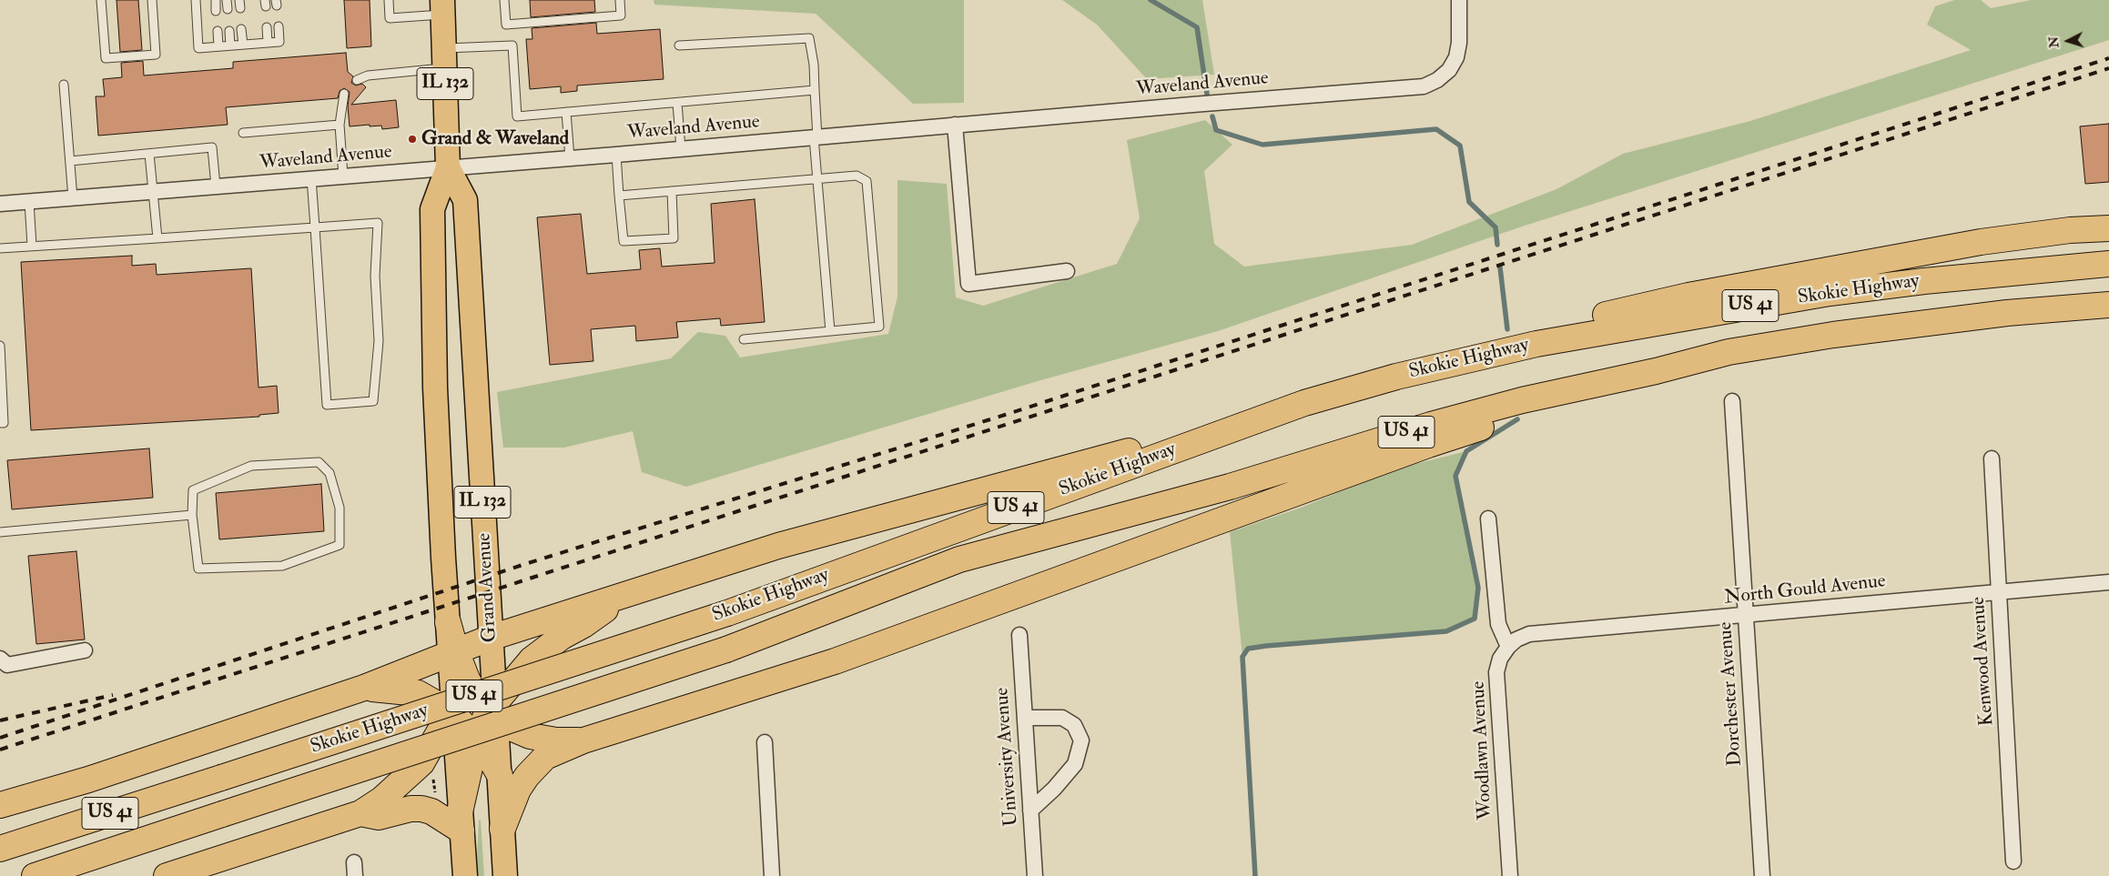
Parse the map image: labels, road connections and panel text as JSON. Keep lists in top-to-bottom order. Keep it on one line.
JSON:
{"streets":{"highway":["Skokie Highway","US 41"],"main road":["IL 132","Grand Avenue"],"street":["Waveland Avenue","North Gould Avenue","Kenwood Avenue","Dorchester Avenue","Woodlawn Avenue","University Avenue"]},"crossings":[["Waveland Avenue","Grand Avenue"],["North Gould Avenue","Kenwood Avenue"],["North Gould Avenue","Dorchester Avenue"],["North Gould Avenue","Woodlawn Avenue"]],"places":["Grand & Waveland"],"north":"left"}
